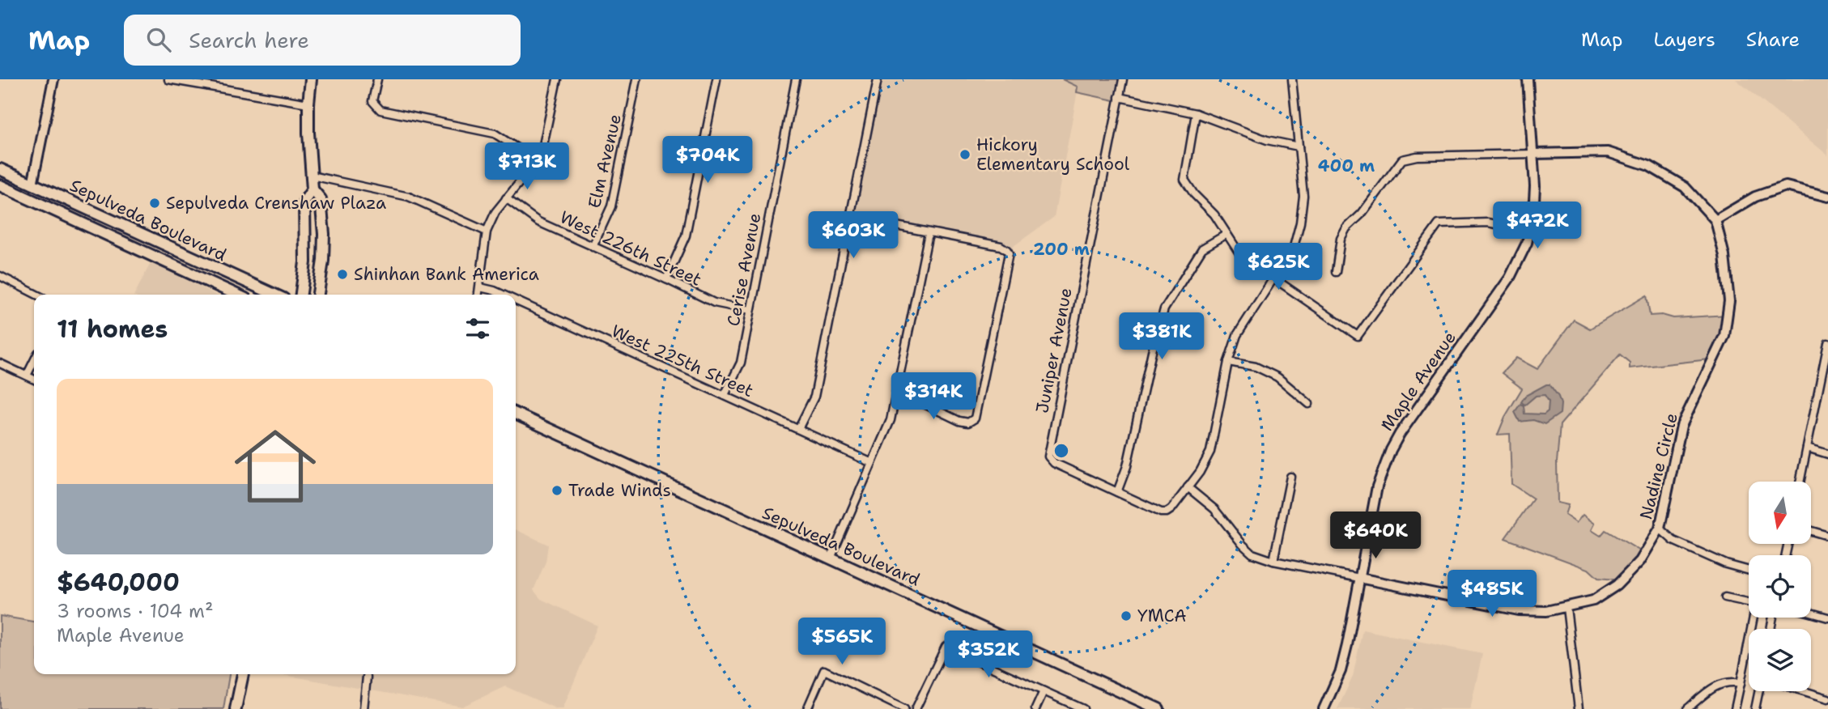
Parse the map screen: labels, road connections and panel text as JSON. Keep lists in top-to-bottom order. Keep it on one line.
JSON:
{"streets":{"main road":["Sepulveda Boulevard"],"street":["Elm Avenue","West 226th Street","Cerise Avenue","Juniper Avenue","West 225th Street","Maple Avenue","Nadine Circle"]},"crossings":[["Elm Avenue","West 226th Street"],["West 226th Street","Cerise Avenue"],["Cerise Avenue","West 225th Street"],["Maple Avenue","Nadine Circle"]],"places":["Hickory Elementary School","Sepulveda Crenshaw Plaza","Shinhan Bank America","Trade Winds","YMCA"],"north":"bottom","page":{"header":"Map","search":"Search here","nav":["Map","Layers","Share"],"price":["$704K","$713K","$472K","$603K","$625K","$381K","$314K","$640K","$485K","$565K","$352K"],"heading":"11 homes","list":[{"name":"$640,000","note":"3 rooms · 104 m² · Maple Avenue"}]},"rings":["400 m","200 m"]}
